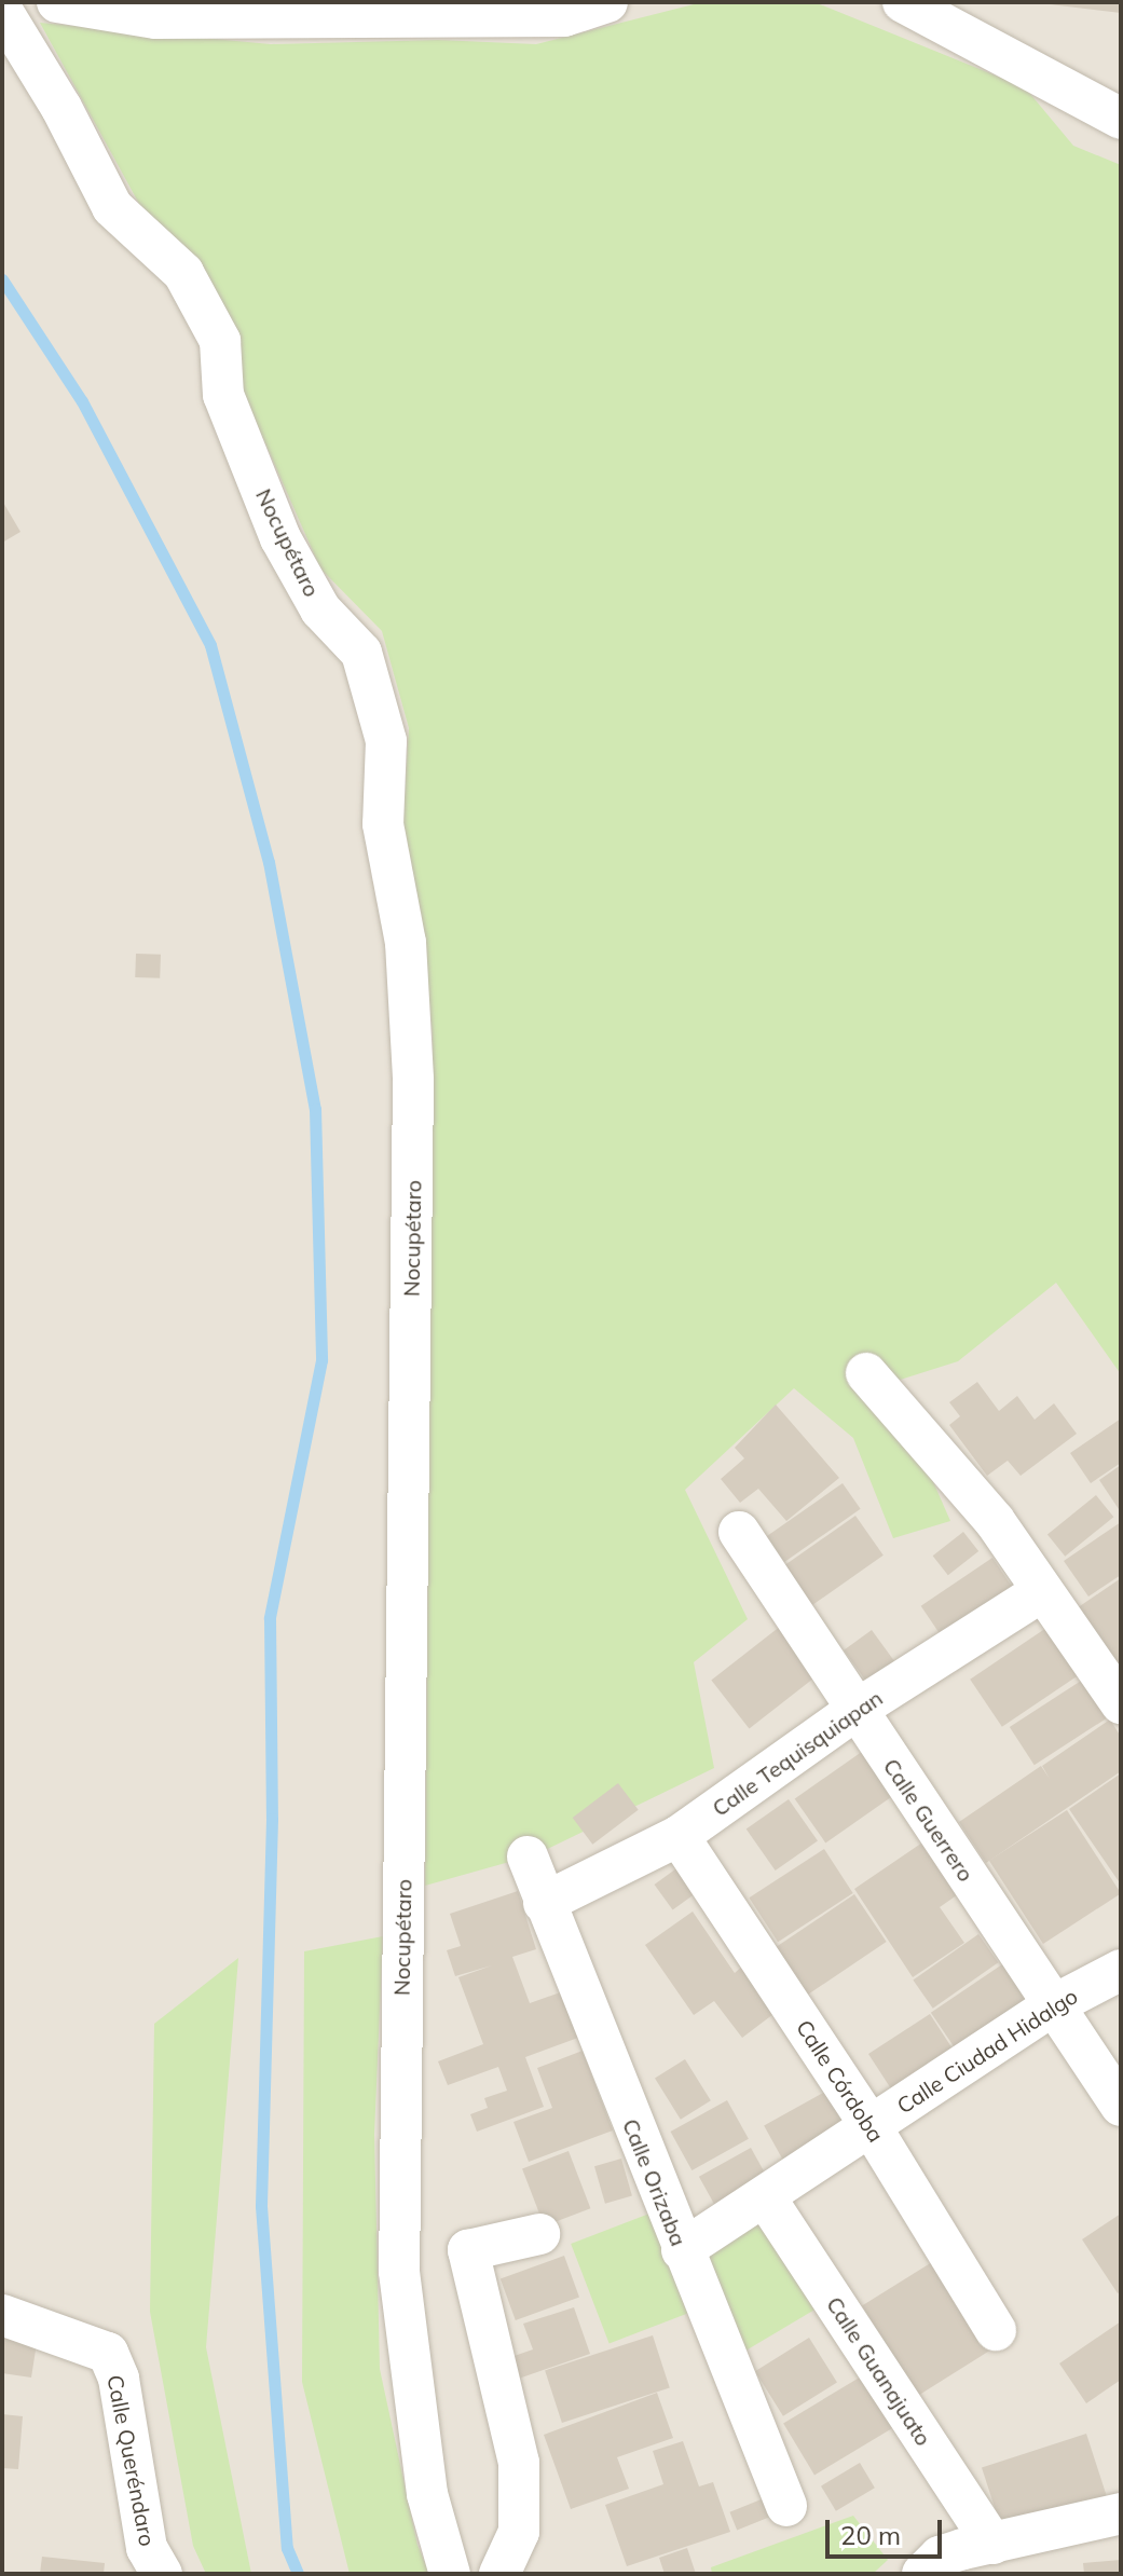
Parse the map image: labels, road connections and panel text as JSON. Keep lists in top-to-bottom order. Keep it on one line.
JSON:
{"streets":{"street":["Nocupétaro","Calle Tequisquiapan","Calle Guerrero","Calle Ciudad Hidalgo","Calle Córdoba","Calle Orizaba","Calle Guanajuato","Calle Queréndaro"]},"crossings":[["Calle Tequisquiapan","Calle Guerrero"],["Calle Tequisquiapan","Calle Córdoba"],["Calle Tequisquiapan","Calle Orizaba"],["Calle Guerrero","Calle Ciudad Hidalgo"],["Calle Ciudad Hidalgo","Calle Córdoba"],["Calle Ciudad Hidalgo","Calle Orizaba"],["Calle Ciudad Hidalgo","Calle Guanajuato"]],"scale_bar":"20 m"}
